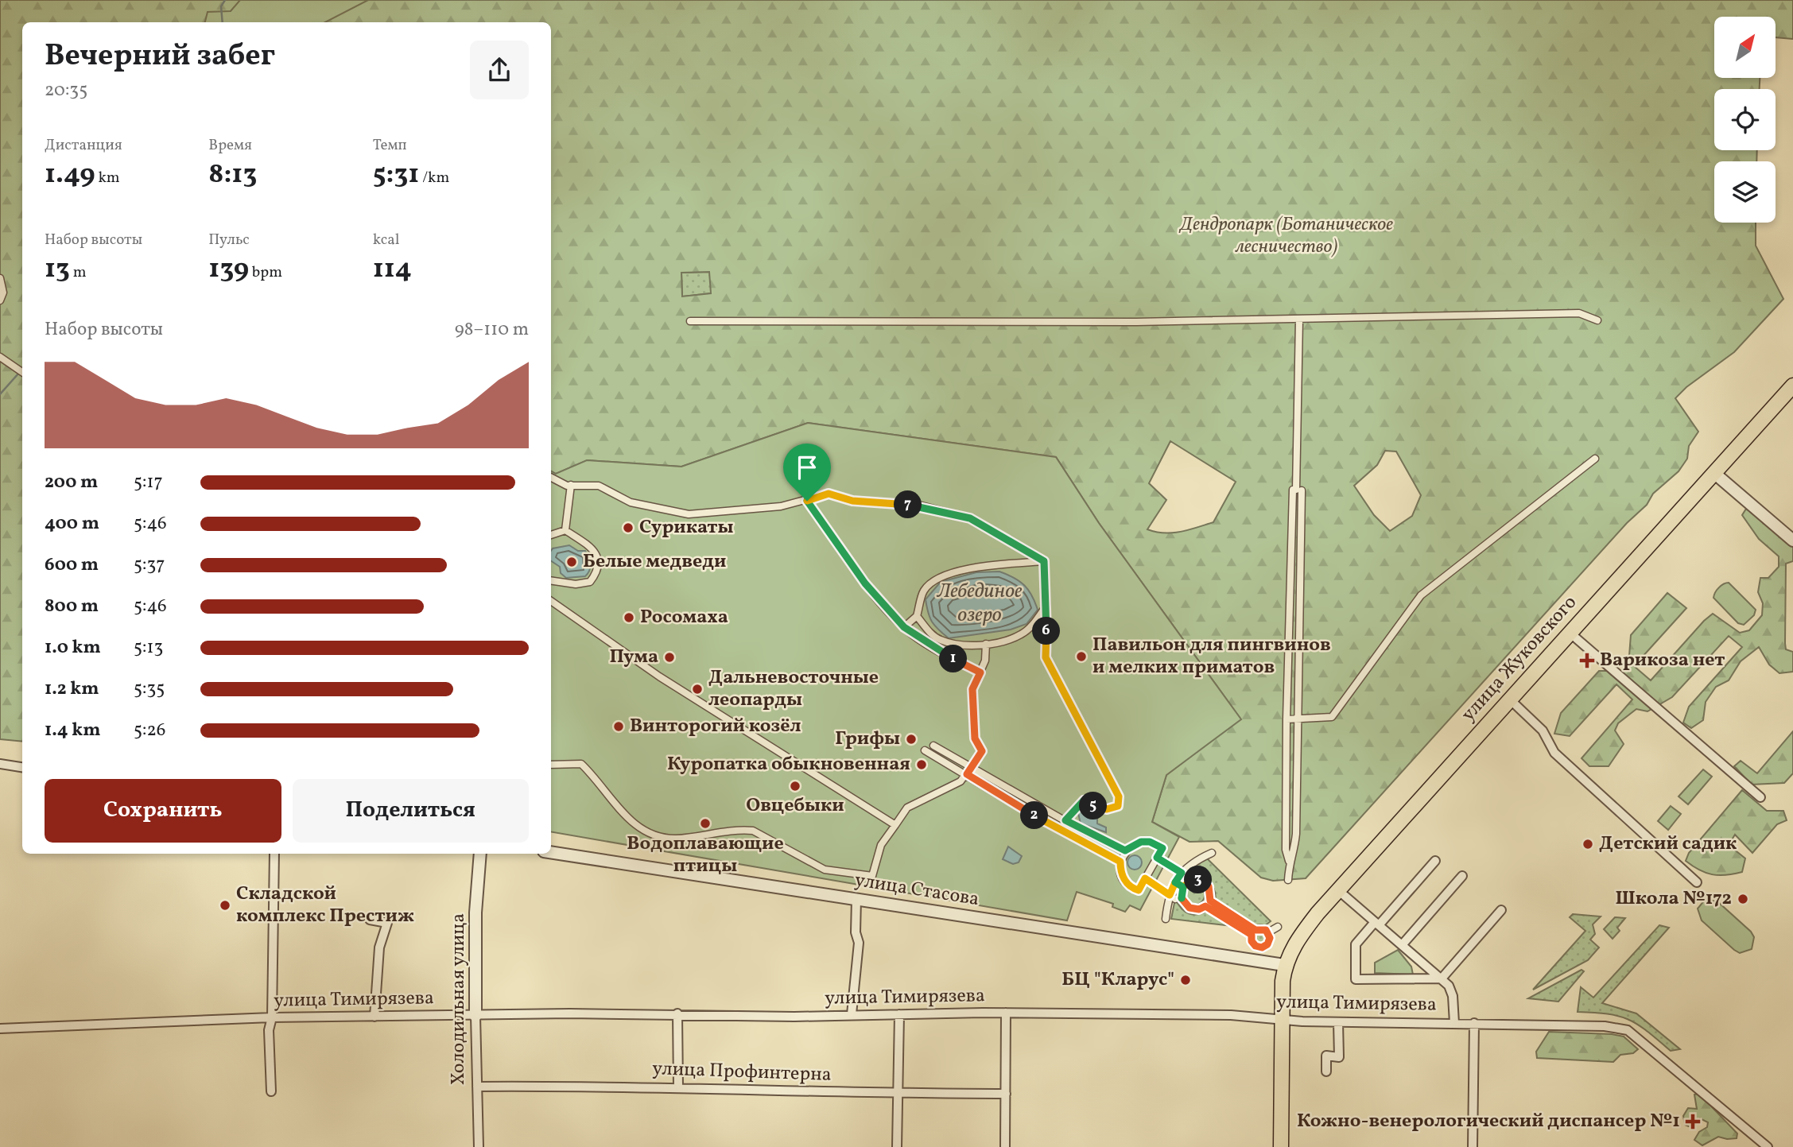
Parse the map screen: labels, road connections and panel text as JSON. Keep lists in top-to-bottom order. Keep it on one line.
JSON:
{"streets":{"main road":["улица Жуковского"],"street":["улица Стасова","улица Тимирязева","Холодильная улица","улица Профинтерна"]},"crossings":[["улица Жуковского","улица Стасова"],["улица Тимирязева","Холодильная улица"],["Холодильная улица","улица Профинтерна"]],"water":["Лебединое озеро"],"parks":["Дендропарк (Ботаническое лесничество)"],"places":{"other":["Сурикаты","Белые медведи","Росомаха","Павильон для пингвинов и мелких приматов","Пума","Дальневосточные леопарды","Винторогий козёл","Грифы","Куропатка обыкновенная","Овцебыки","Водоплавающие птицы","Детский садик","Школа №172","Складской комплекс Престиж","БЦ \"Кларус\""],"health":["Варикоза нет","Кожно-венерологический диспансер №1"]},"north":"top right","page":{"heading":["Вечерний забег","20:35"],"stats":[["Дистанция","1.49 km"],["Время","8:13"],["Темп","5:31 /km"],["Набор высоты","13 m"],["Пульс","139 bpm"],["kcal","114"]],"chart":["Набор высоты","98–110 m"],"list":[{"name":"200 m","note":"5:17"},{"name":"400 m","note":"5:46"},{"name":"600 m","note":"5:37"},{"name":"800 m","note":"5:46"},{"name":"1.0 km","note":"5:13"},{"name":"1.2 km","note":"5:35"},{"name":"1.4 km","note":"5:26"}],"pins":["7","6","1","5","2","3"],"buttons":["Сохранить","Поделиться"]}}
